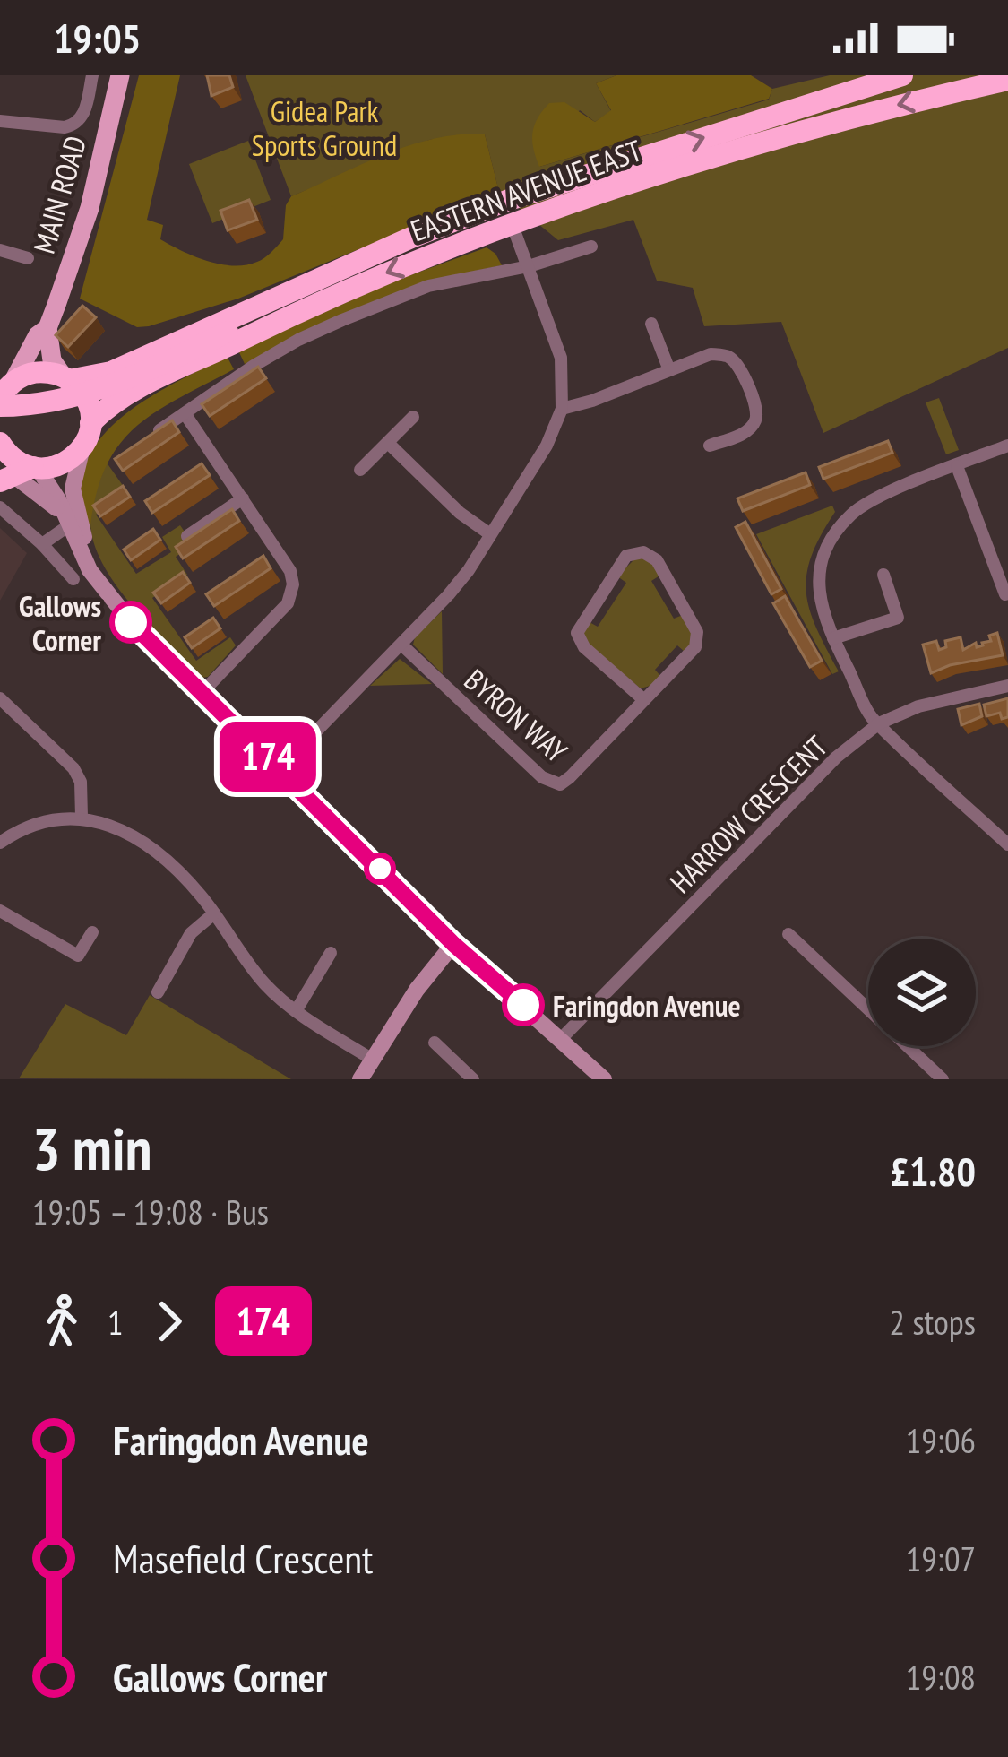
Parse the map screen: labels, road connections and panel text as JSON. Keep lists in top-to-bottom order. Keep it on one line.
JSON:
{"streets":{"highway":["EASTERN AVENUE EAST"],"main road":["MAIN ROAD"],"street":["BYRON WAY","HARROW CRESCENT"]},"parks":["Gidea Park Sports Ground"],"places":["Gallows Corner","Faringdon Avenue"],"lines":["bus line 174"],"page":{"status":"19:05","on_map":"174","heading":["3 min","19:05 – 19:08 · Bus","£1.80"],"legs":["1","174","2 stops"],"list":[{"name":"Faringdon Avenue","value":"19:06"},{"name":"Masefield Crescent","value":"19:07"},{"name":"Gallows Corner","value":"19:08"}]}}
